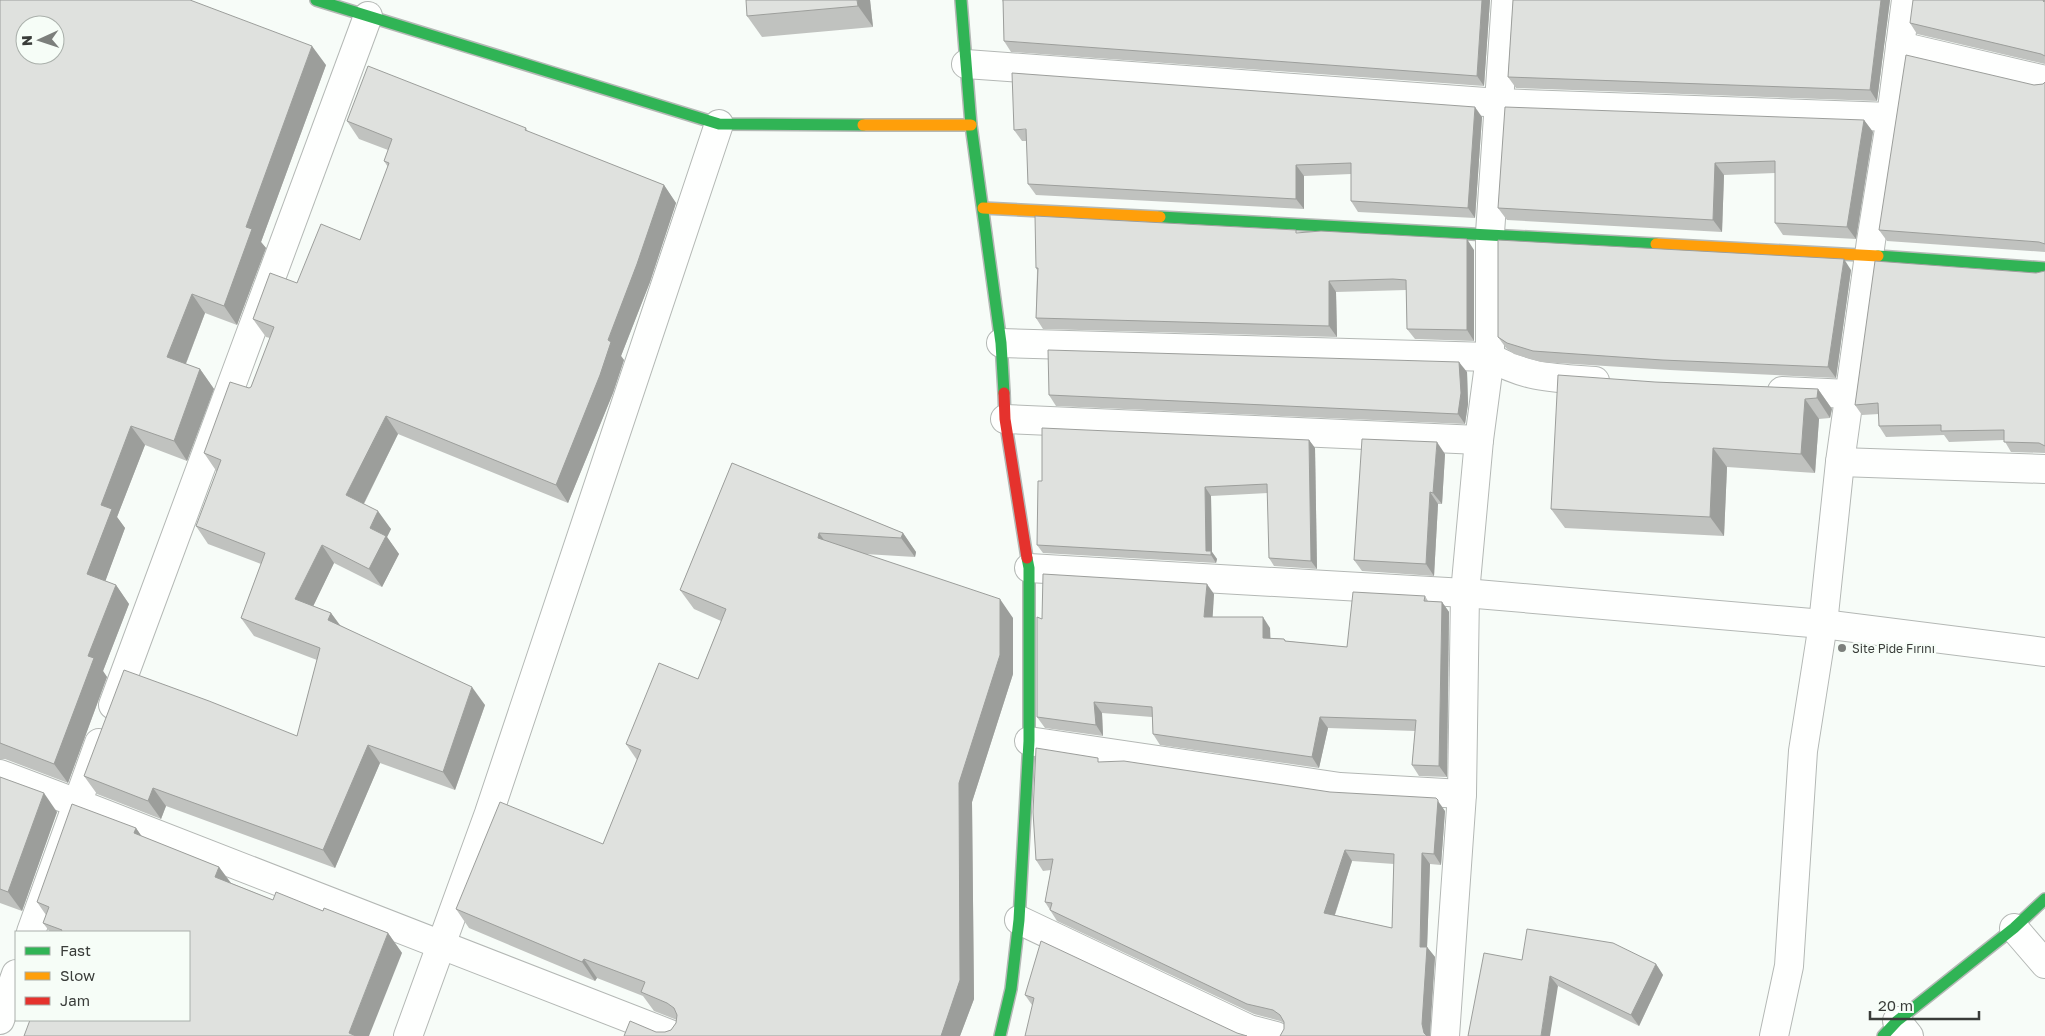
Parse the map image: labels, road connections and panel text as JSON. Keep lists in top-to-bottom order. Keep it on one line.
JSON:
{"places":["Site Pide Fırını"],"legend":["Fast","Slow","Jam"],"scale_bar":"20 m","north":"left"}
